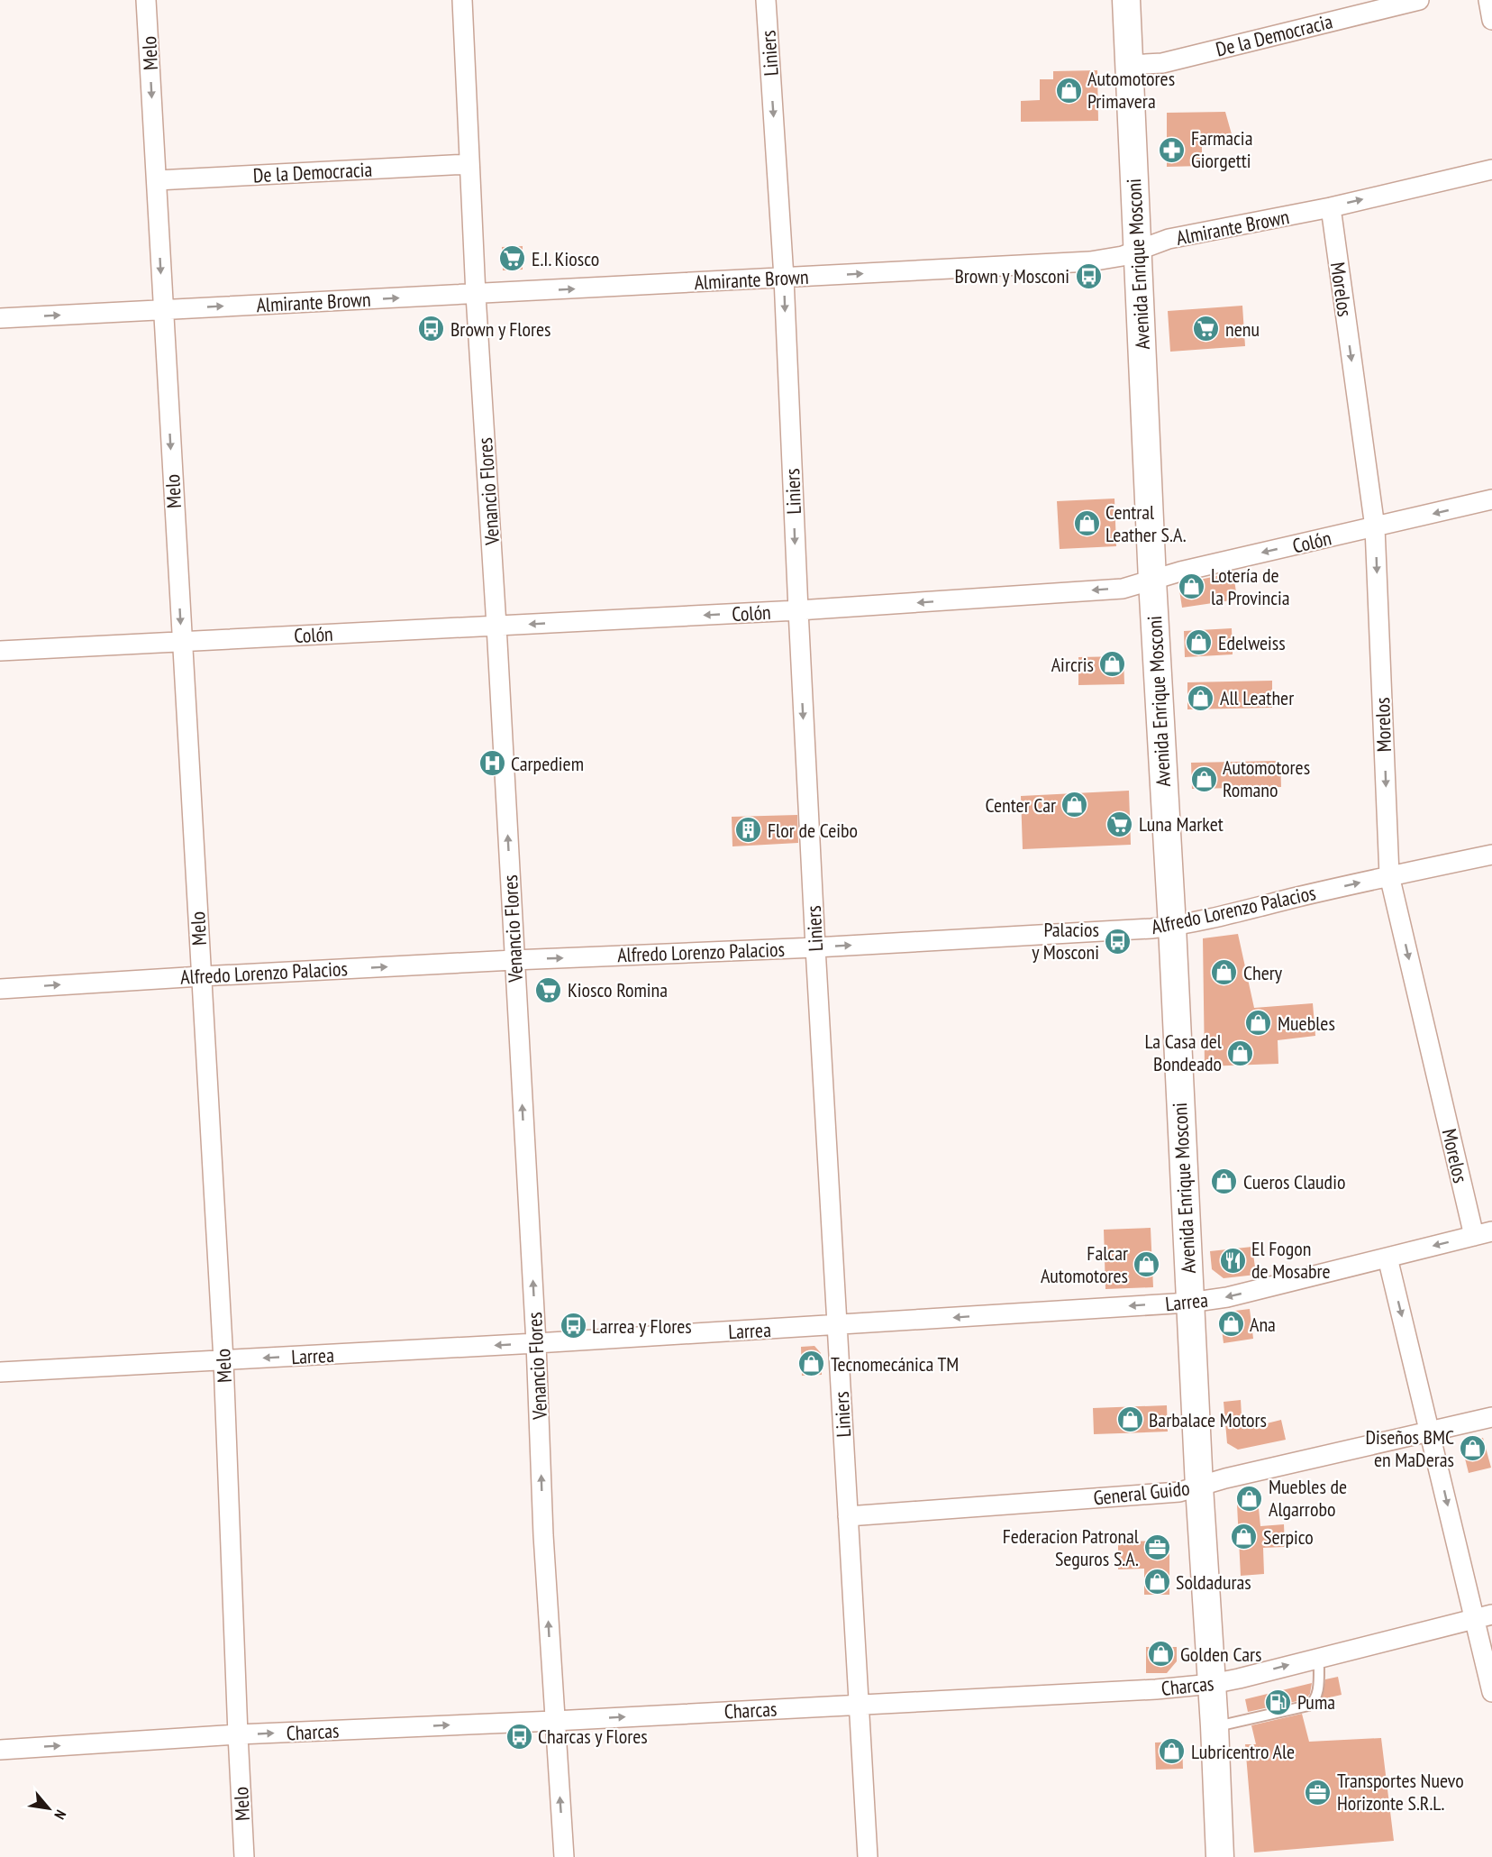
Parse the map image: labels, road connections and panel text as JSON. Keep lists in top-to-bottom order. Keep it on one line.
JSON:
{"streets":{"main road":["Avenida Enrique Mosconi"],"street":["De la Democracia","Melo","Liniers","Almirante Brown","Morelos","Venancio Flores","Colón","Alfredo Lorenzo Palacios","Larrea","General Guido","Charcas"]},"crossings":[["De la Democracia","Melo"],["De la Democracia","Avenida Enrique Mosconi"],["De la Democracia","Venancio Flores"],["Melo","Almirante Brown"],["Melo","Colón"],["Melo","Alfredo Lorenzo Palacios"],["Melo","Larrea"],["Melo","Charcas"],["Liniers","Almirante Brown"],["Liniers","Colón"],["Liniers","Alfredo Lorenzo Palacios"],["Liniers","Larrea"],["Liniers","General Guido"],["Liniers","Charcas"],["Almirante Brown","Avenida Enrique Mosconi"],["Almirante Brown","Morelos"],["Almirante Brown","Venancio Flores"],["Avenida Enrique Mosconi","Colón"],["Avenida Enrique Mosconi","Alfredo Lorenzo Palacios"],["Avenida Enrique Mosconi","Larrea"],["Avenida Enrique Mosconi","General Guido"],["Avenida Enrique Mosconi","Charcas"],["Morelos","Colón"],["Morelos","Alfredo Lorenzo Palacios"],["Morelos","Larrea"],["Venancio Flores","Colón"],["Venancio Flores","Alfredo Lorenzo Palacios"],["Venancio Flores","Larrea"],["Venancio Flores","Charcas"]],"one_way":["Liniers","Almirante Brown","Morelos","Venancio Flores","Colón","Alfredo Lorenzo Palacios","Larrea","Charcas"],"places":{"shop":["Automotores Primavera","Central Leather S.A.","Lotería de la Provincia","Edelweiss","Aircris","All Leather","Automotores Romano","Center Car","Chery","Muebles","La Casa del Bondeado","Cueros Claudio","Falcar Automotores","Ana","Tecnomecánica TM","Barbalace Motors","Diseños BMC en MaDeras","Muebles de Algarrobo","Serpico","Soldaduras","Golden Cars","Lubricentro Ale"],"pharmacy":["Farmacia Giorgetti"],"supermarket":["E.I. Kiosco","nenu","Luna Market","Kiosco Romina"],"bus stop":["Brown y Mosconi","Brown y Flores","Palacios y Mosconi","Larrea y Flores","Charcas y Flores"],"hospital":["Carpediem"],"building":["Flor de Ceibo"],"restaurant":["El Fogon de Mosabre"],"office":["Federacion Patronal Seguros S.A.","Transportes Nuevo Horizonte S.R.L."],"fuel station":["Puma"]},"north":"bottom right"}
